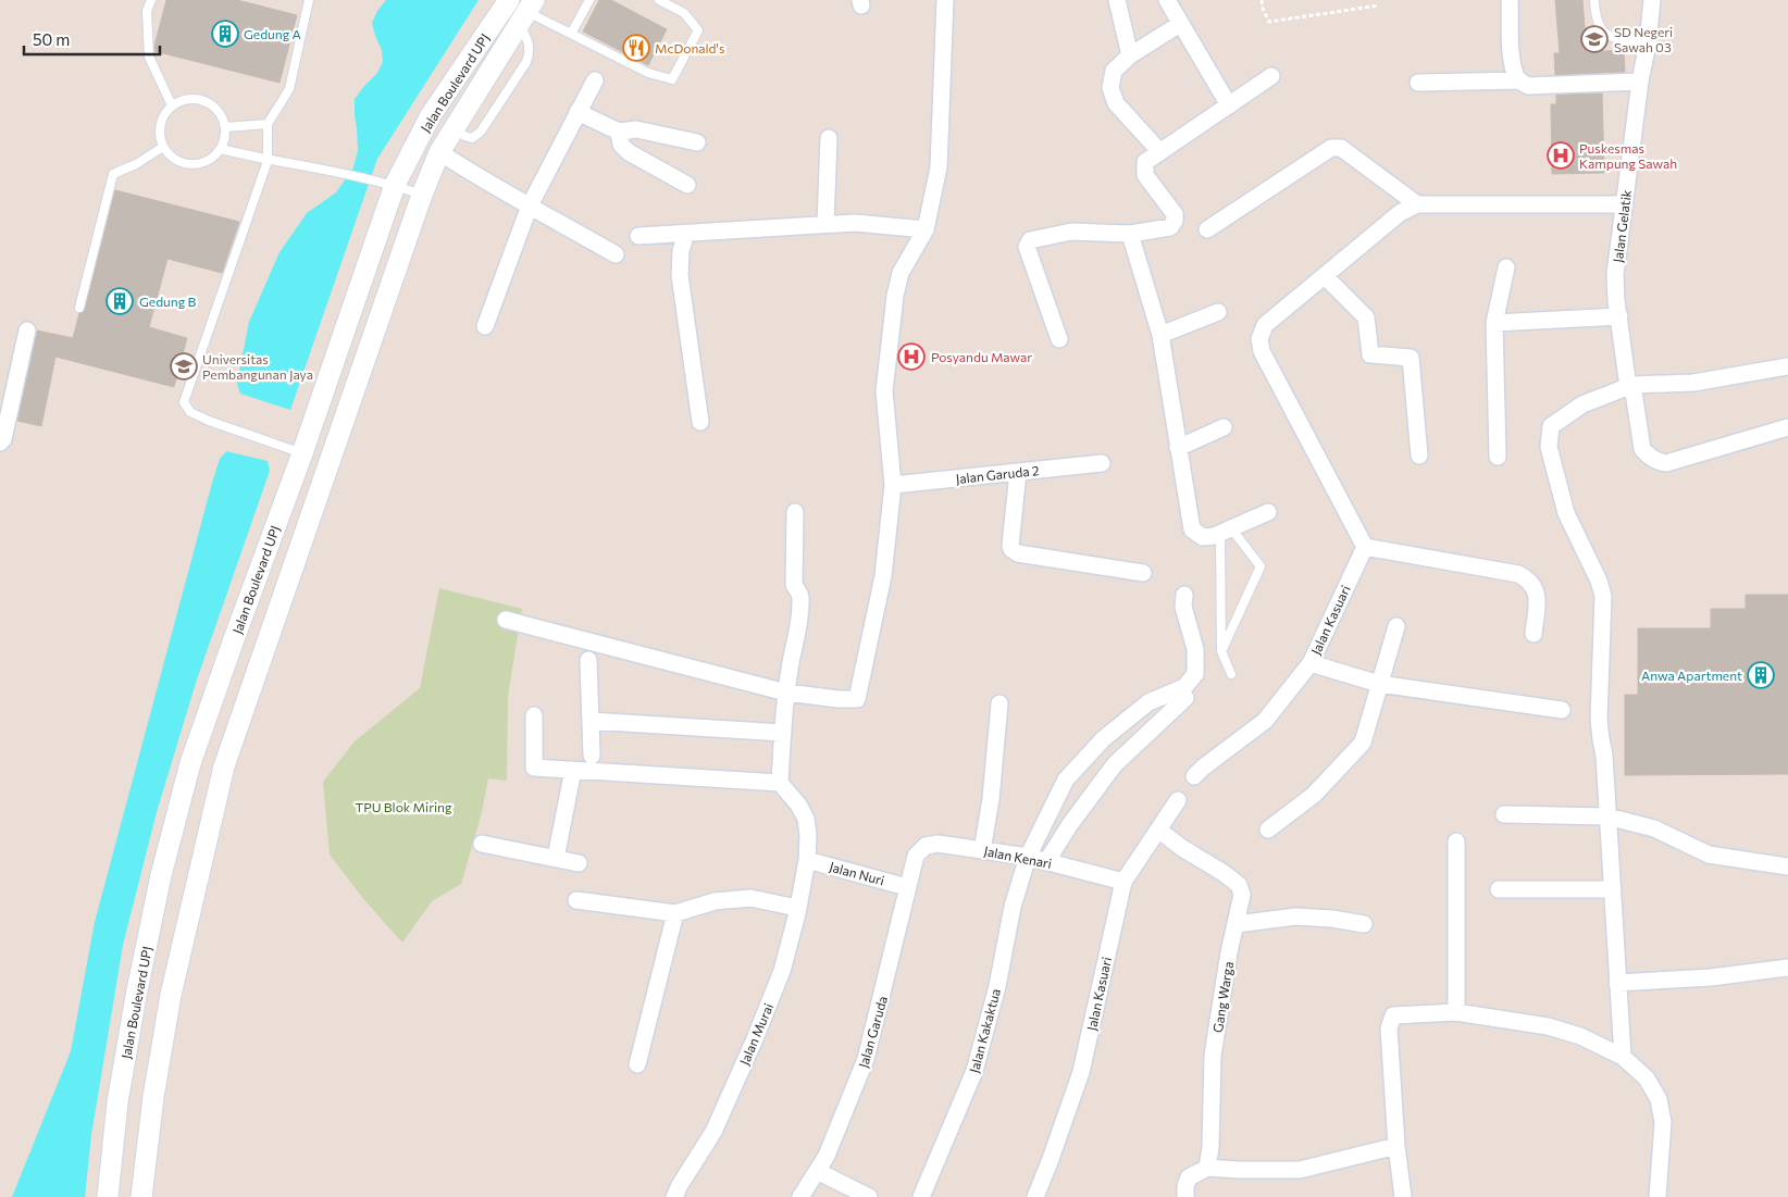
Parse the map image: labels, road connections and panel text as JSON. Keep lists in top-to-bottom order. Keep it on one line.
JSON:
{"streets":{"street":["Jalan Boulevard UPJ","Jalan Gelatik","Jalan Garuda 2","Jalan Kasuari","Jalan Kenari","Jalan Nuri","Gang Warga","Jalan Kakaktua","Jalan Garuda","Jalan Murai"]},"crossings":[["Jalan Kasuari","Jalan Kenari"],["Jalan Kasuari","Gang Warga"],["Jalan Kenari","Jalan Kakaktua"],["Jalan Kenari","Jalan Garuda"],["Jalan Nuri","Jalan Garuda"],["Jalan Nuri","Jalan Murai"]],"parks":["TPU Blok Miring"],"places":{"building":["Gedung A","Gedung B","Anwa Apartment"],"school or university":["SD Negeri Sawah 03","Universitas Pembangunan Jaya"],"restaurant":["McDonald's"],"hospital":["Puskesmas Kampung Sawah","Posyandu Mawar"]},"scale_bar":"50 m"}
